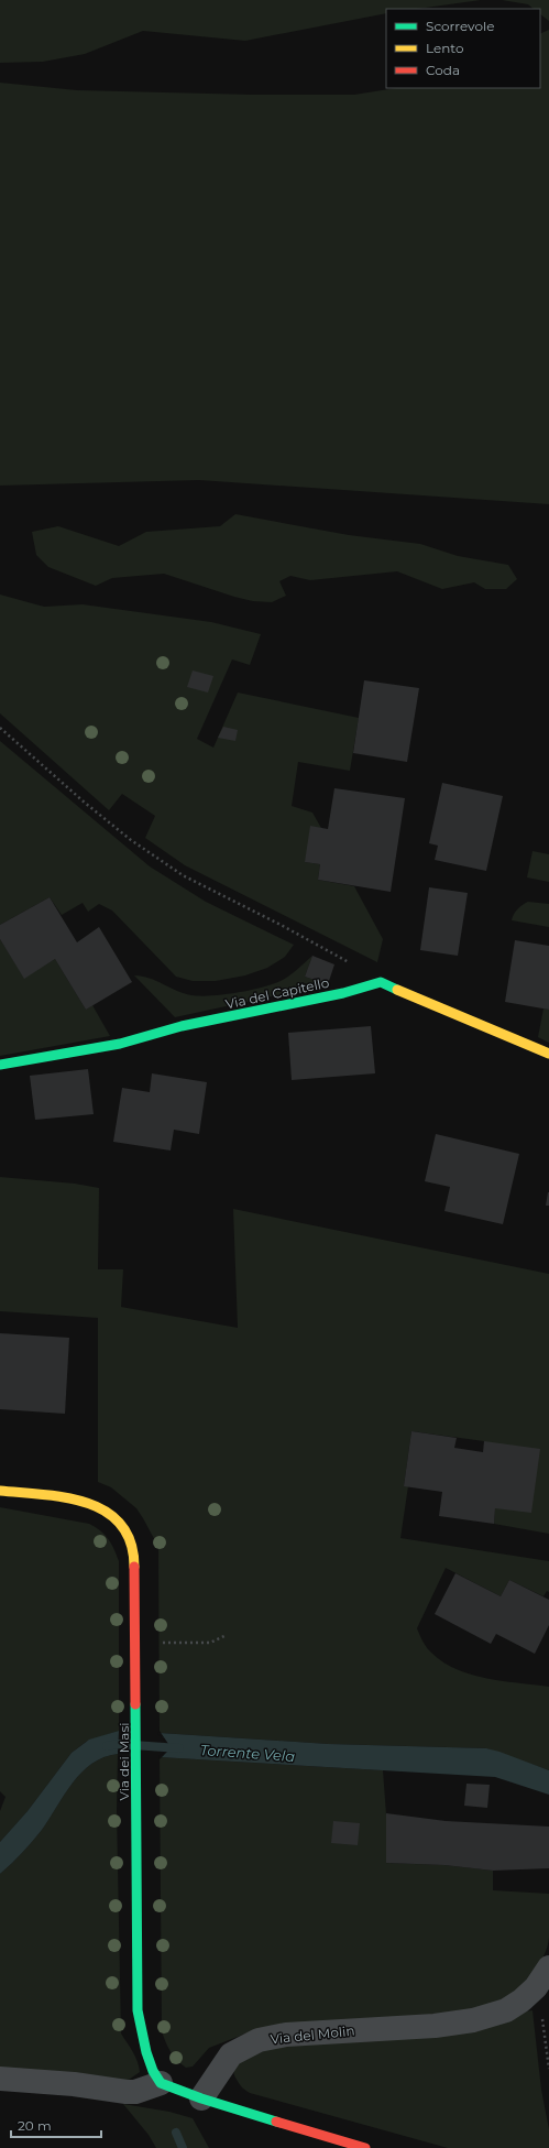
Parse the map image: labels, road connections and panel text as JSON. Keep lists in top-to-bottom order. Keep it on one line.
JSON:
{"streets":{"street":["Via del Capitello","Via dei Masi","Via del Molin"]},"water":["Torrente Vela"],"legend":["Scorrevole","Lento","Coda"],"scale_bar":"20 m"}
